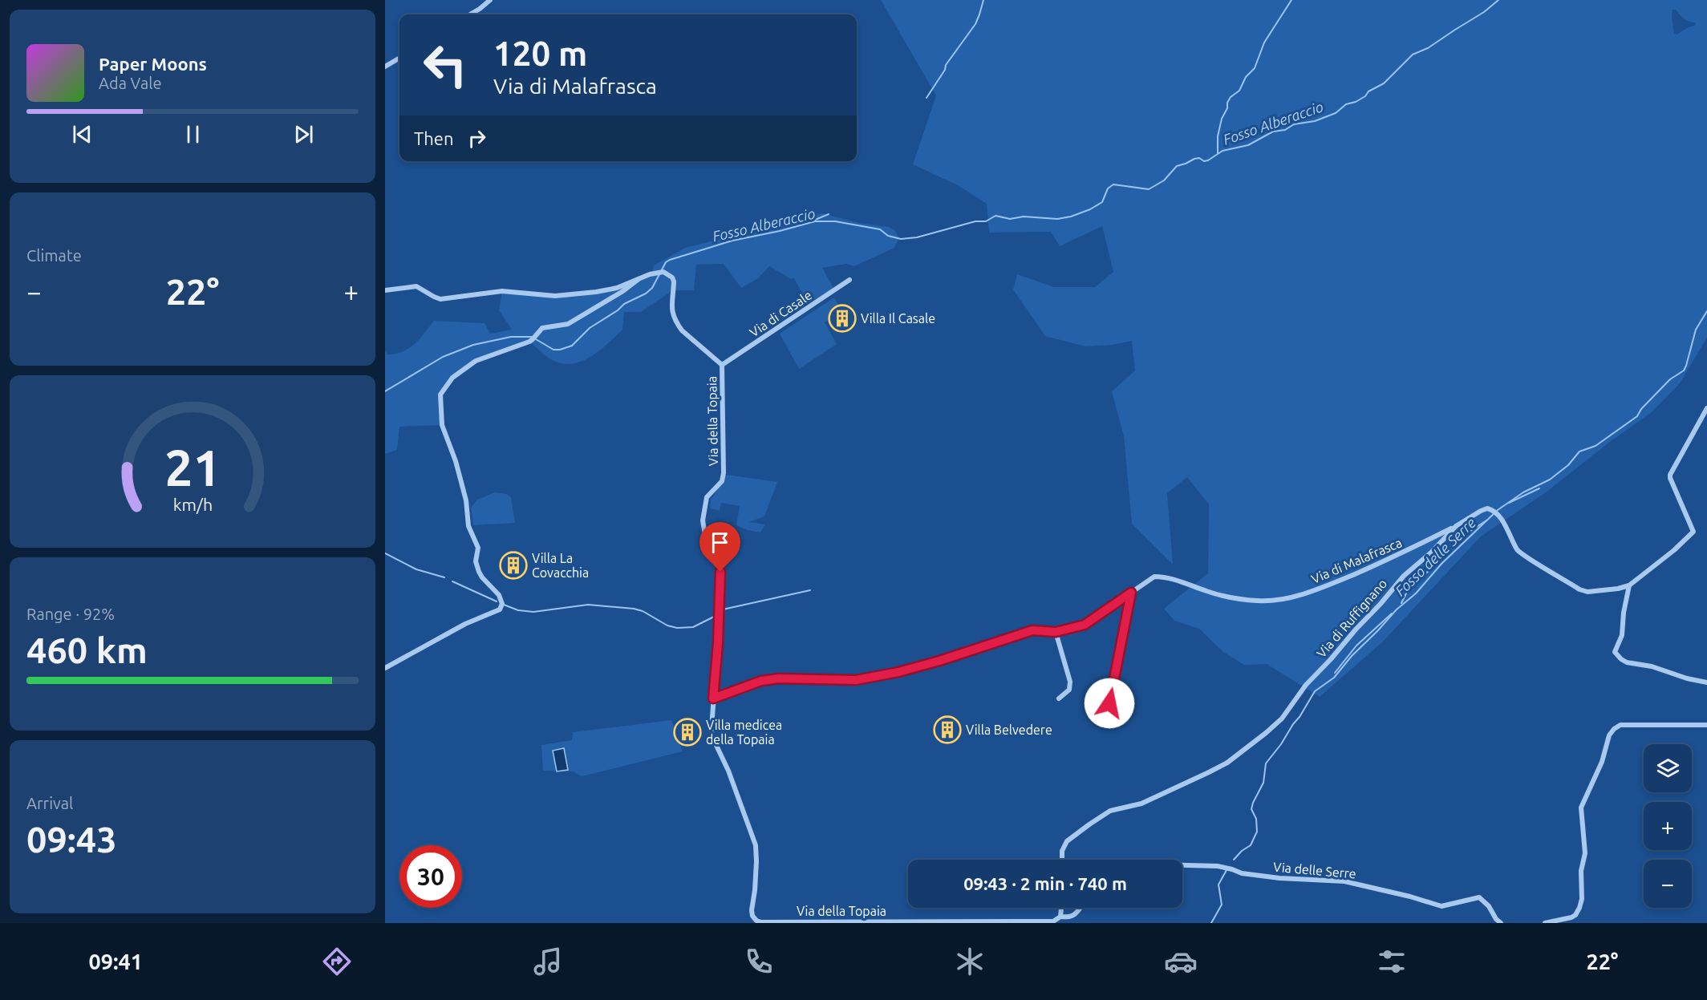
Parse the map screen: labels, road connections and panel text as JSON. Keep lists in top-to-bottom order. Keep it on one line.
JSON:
{"streets":{"street":["Via di Casale","Via della Topaia","Via di Malafrasca","Via di Ruffignano","Via delle Serre"]},"crossings":[["Via di Casale","Via della Topaia"],["Via della Topaia","Via di Malafrasca"],["Via di Malafrasca","Via di Ruffignano"]],"water":["Fosso Alberaccio","Fosso delle Serre"],"places":{"building":["Villa Il Casale","Villa La Covacchia","Villa Belvedere","Villa medicea della Topaia"]},"page":{"turn":["120 m","Via di Malafrasca"],"song":["Paper Moons","Ada Vale"],"then":"Then","tile":["Climate",["Range · 92%","460 km"],["Arrival","09:43"]],"heat":["−","22°","+"],"map_buttons":["+","−"],"limit":"30","trip":"09:43 · 2 min · 740 m","tabs":["09:41","22°"],"gauge":["21","km/h"]}}
